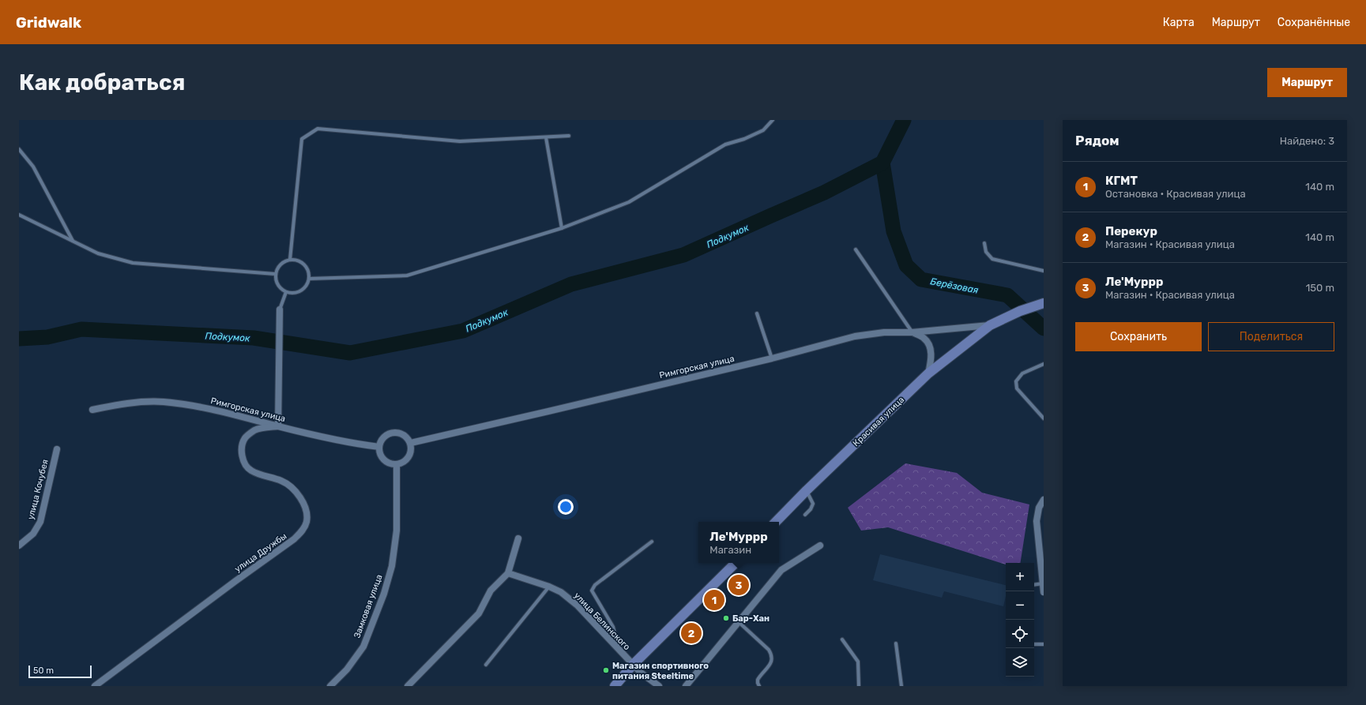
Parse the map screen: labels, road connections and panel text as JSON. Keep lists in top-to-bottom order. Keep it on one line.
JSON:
{"streets":{"main road":["Красивая улица"],"street":["Римгорская улица","улица Кочубея","улица Дружбы","Замковая улица","улица Белинского"]},"crossings":[["Римгорская улица","Красивая улица"],["Римгорская улица","улица Дружбы"],["Римгорская улица","Замковая улица"]],"water":["Подкумок","Берёзовая"],"places":["Бар-Хан","Магазин спортивного питания Steeltime"],"scale_bar":"50 m","page":{"header":"Gridwalk","nav":["Карта","Маршрут","Сохранённые"],"buttons":["Маршрут",["Сохранить","Поделиться"]],"title":"Как добраться","heading":["Рядом","Найдено: 3"],"list":[{"mark":"1","name":"КГМТ","note":"Остановка · Красивая улица","value":"140 m"},{"mark":"2","name":"Перекур","note":"Магазин · Красивая улица","value":"140 m"},{"mark":"3","name":"Ле'Муррр","note":"Магазин · Красивая улица","value":"150 m"}],"popup":["Ле'Муррр","Магазин"],"map_buttons":["+","−"],"pins":["3","1","2"],"scale":"50 m"}}
